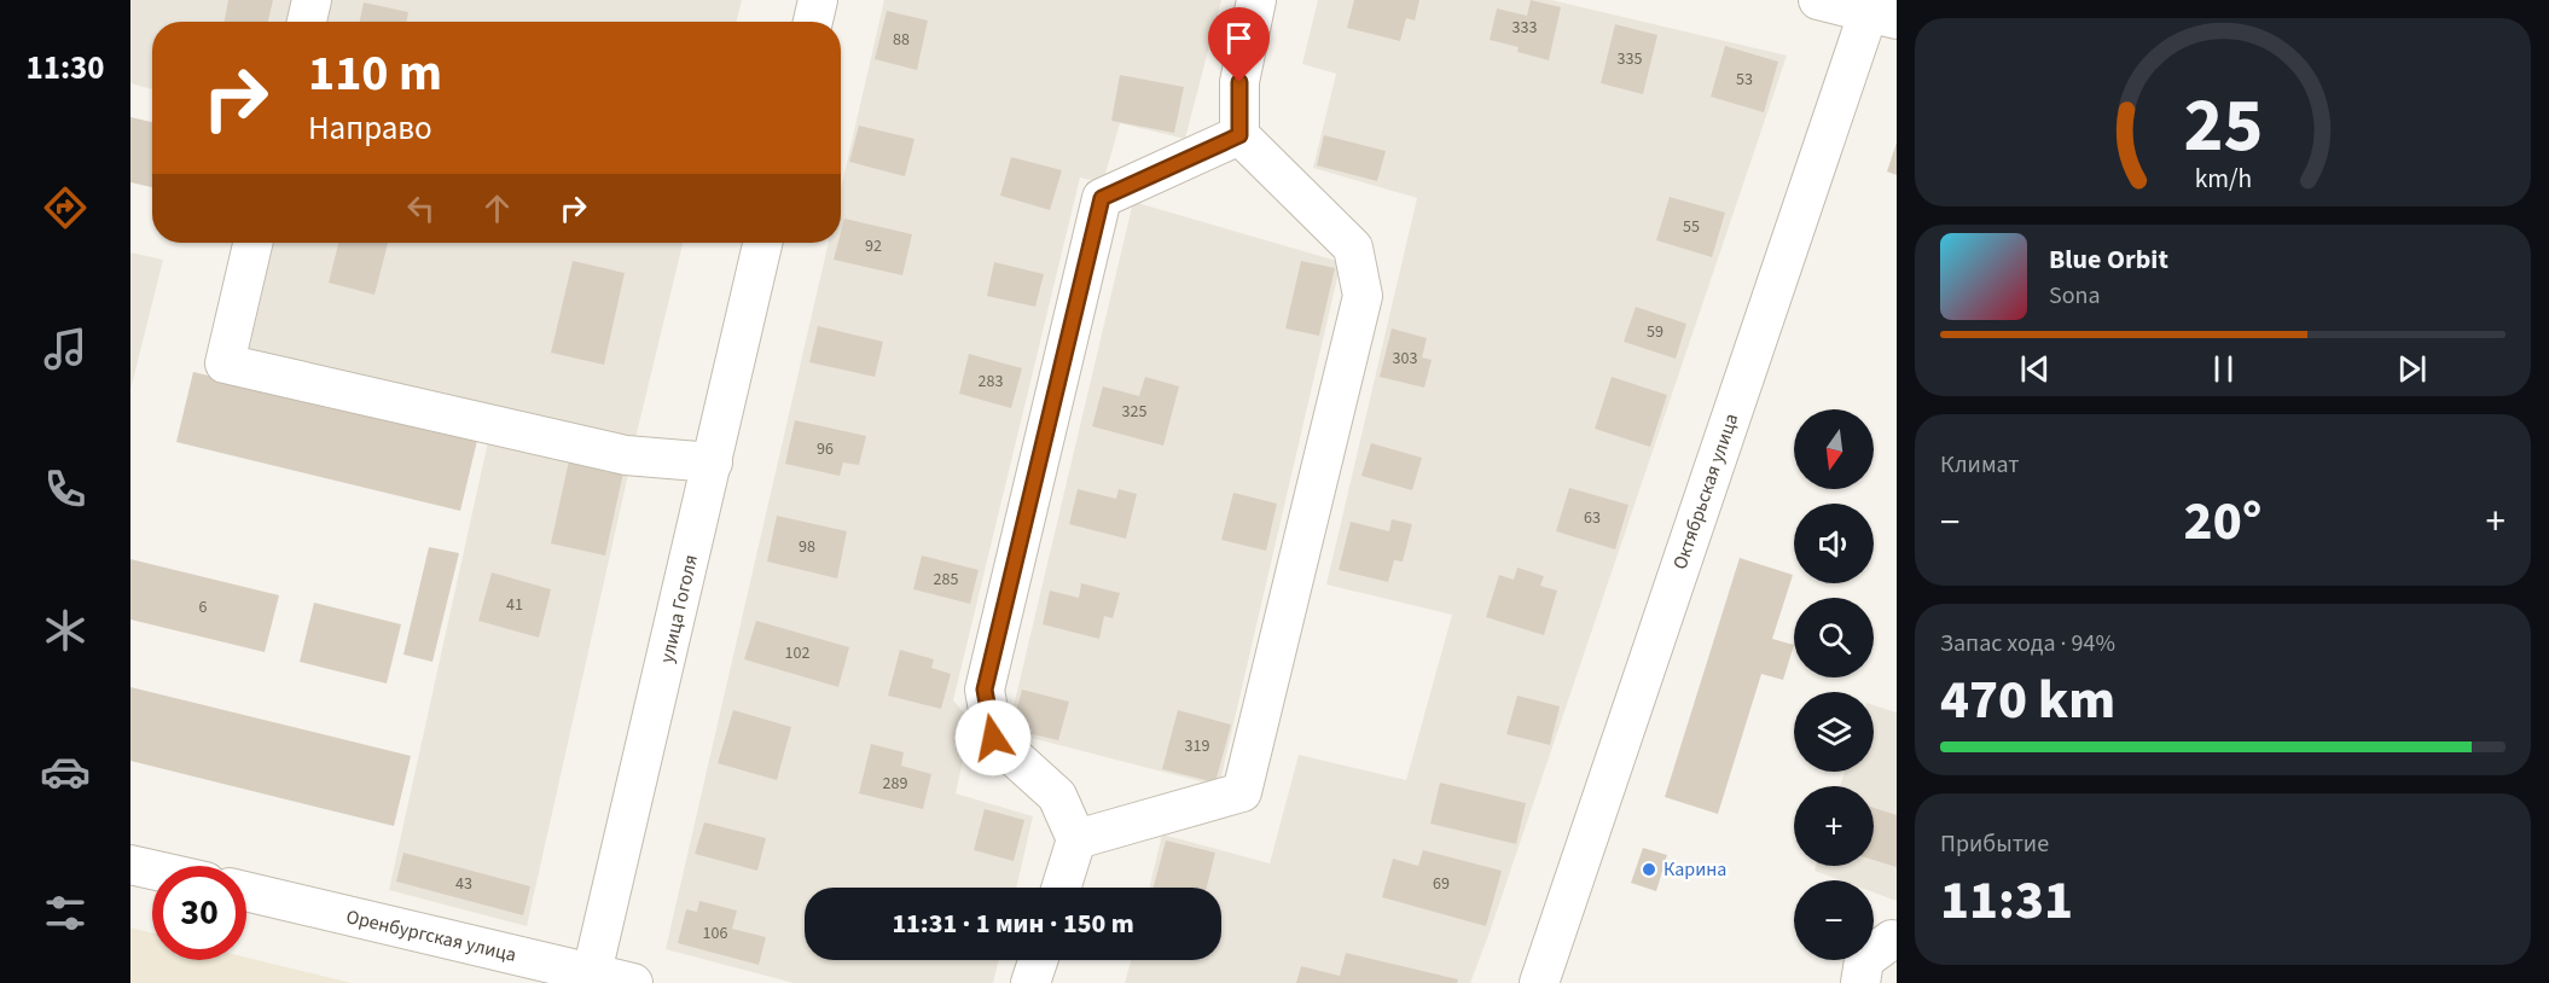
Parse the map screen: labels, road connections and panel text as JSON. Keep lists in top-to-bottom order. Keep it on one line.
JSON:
{"streets":{"street":["Октябрьская улица","улица Гоголя","Оренбургская улица"]},"crossings":[["улица Гоголя","Оренбургская улица"]],"places":["Карина"],"house_numbers":["333","88","335","53","55","92","59","303","283","325","96","63","98","285","41","6","102","319","289","43","69","106"],"north":"bottom","page":{"tabs":"11:30","turn":["110 m","Направо"],"song":["Blue Orbit","Sona"],"map_buttons":["+","−"],"tile":["Климат",["Запас хода · 94%","470 km"],["Прибытие","11:31"]],"heat":["−","20°","+"],"limit":"30","trip":"11:31 · 1 мин · 150 m","gauge":["25","km/h"]}}
